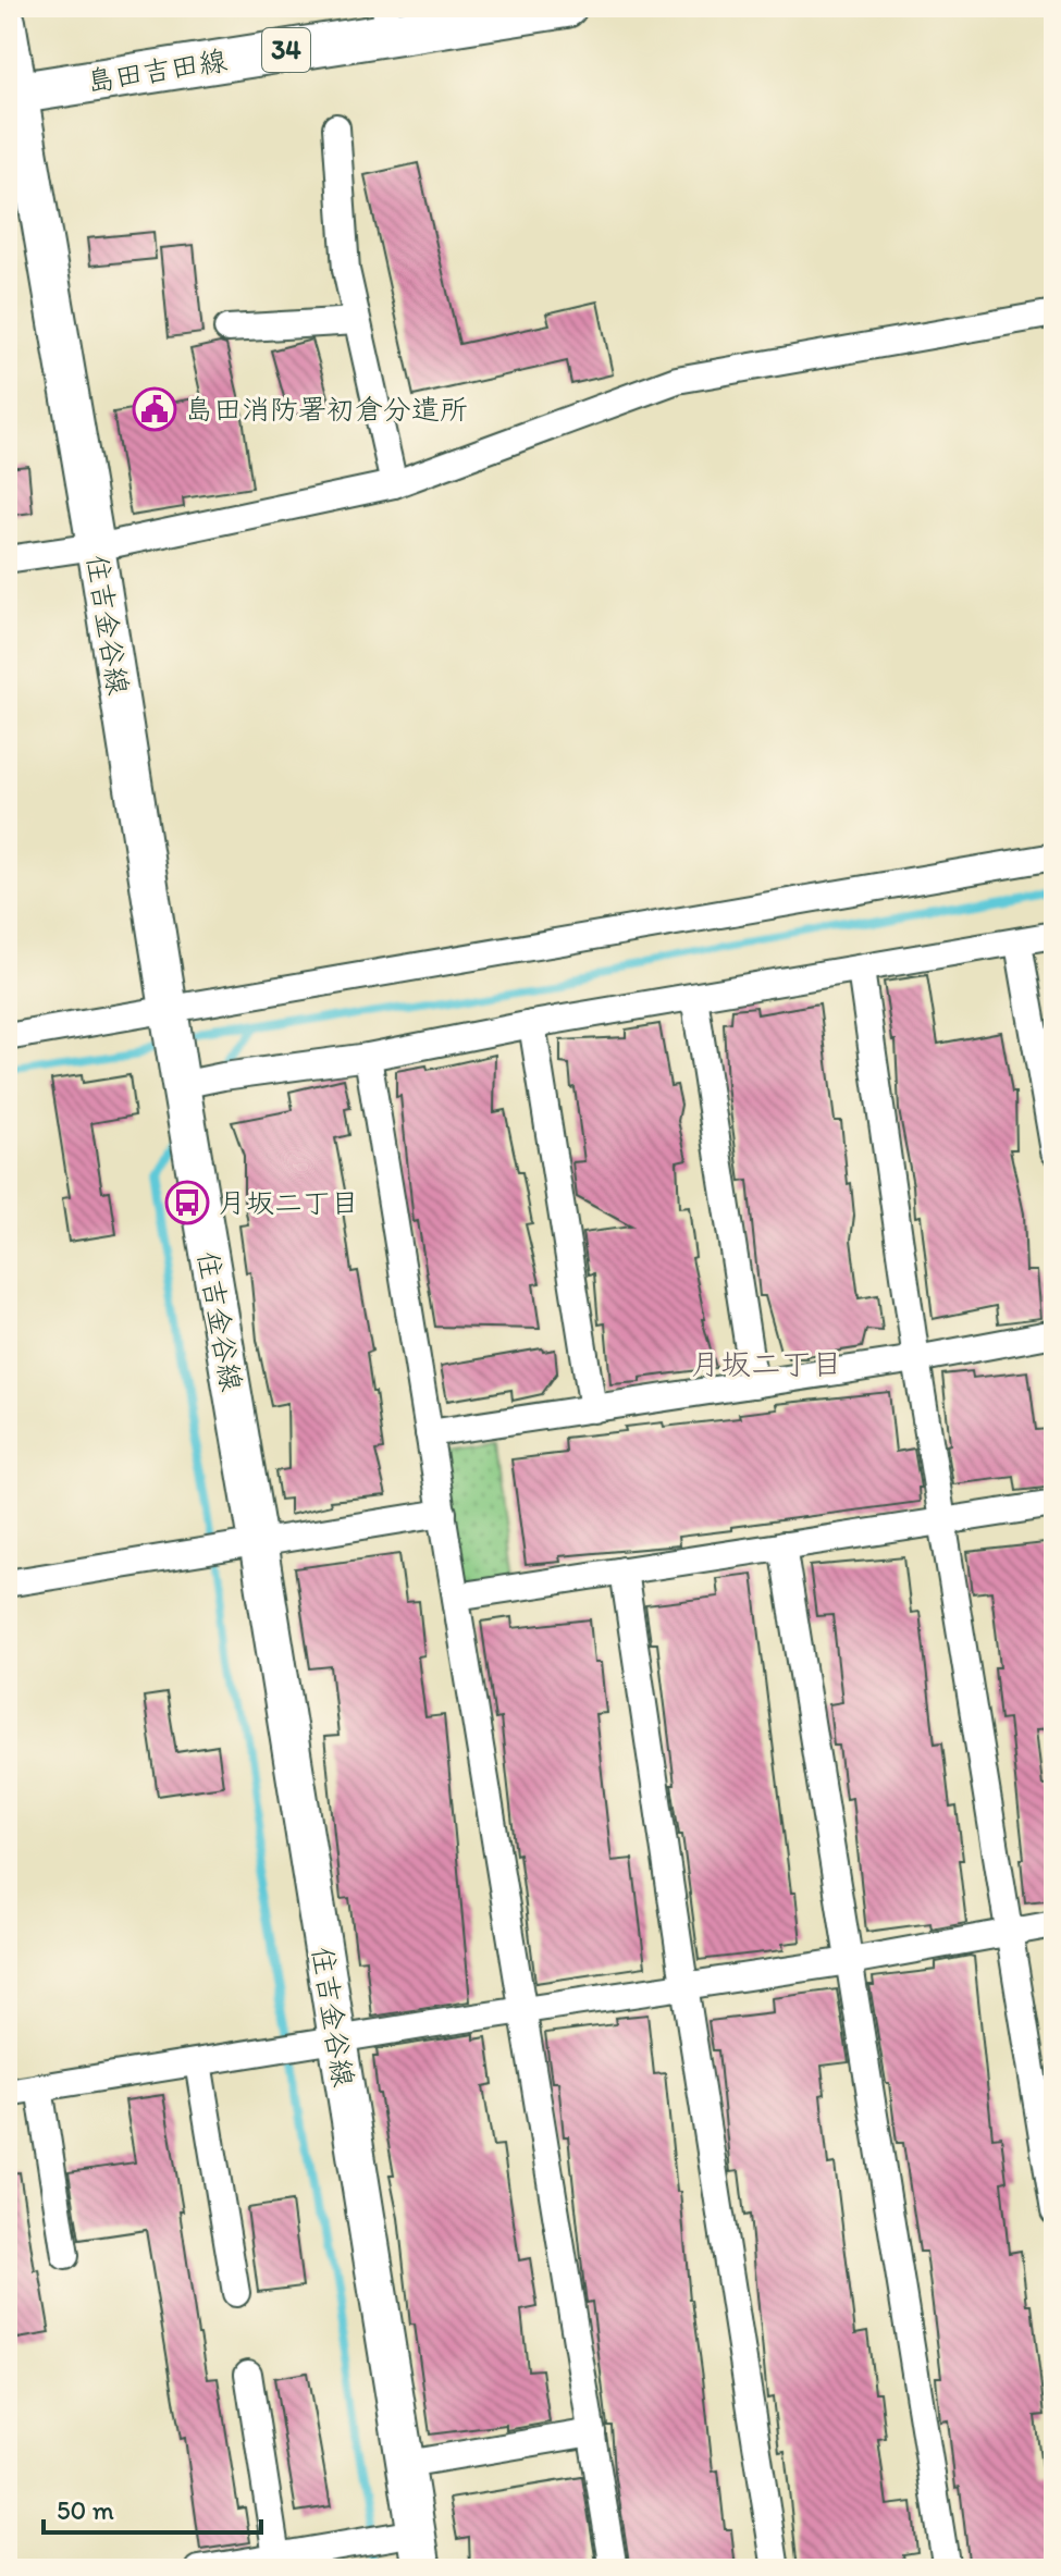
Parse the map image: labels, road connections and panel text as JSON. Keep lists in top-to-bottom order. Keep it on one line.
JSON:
{"streets":{"main road":["34","島田吉田線","住吉金谷線"]},"crossings":[["島田吉田線","住吉金谷線"]],"districts":["月坂二丁目"],"places":{"public building":["島田消防署初倉分遣所"],"bus stop":["月坂二丁目"]},"scale_bar":"50 m"}
